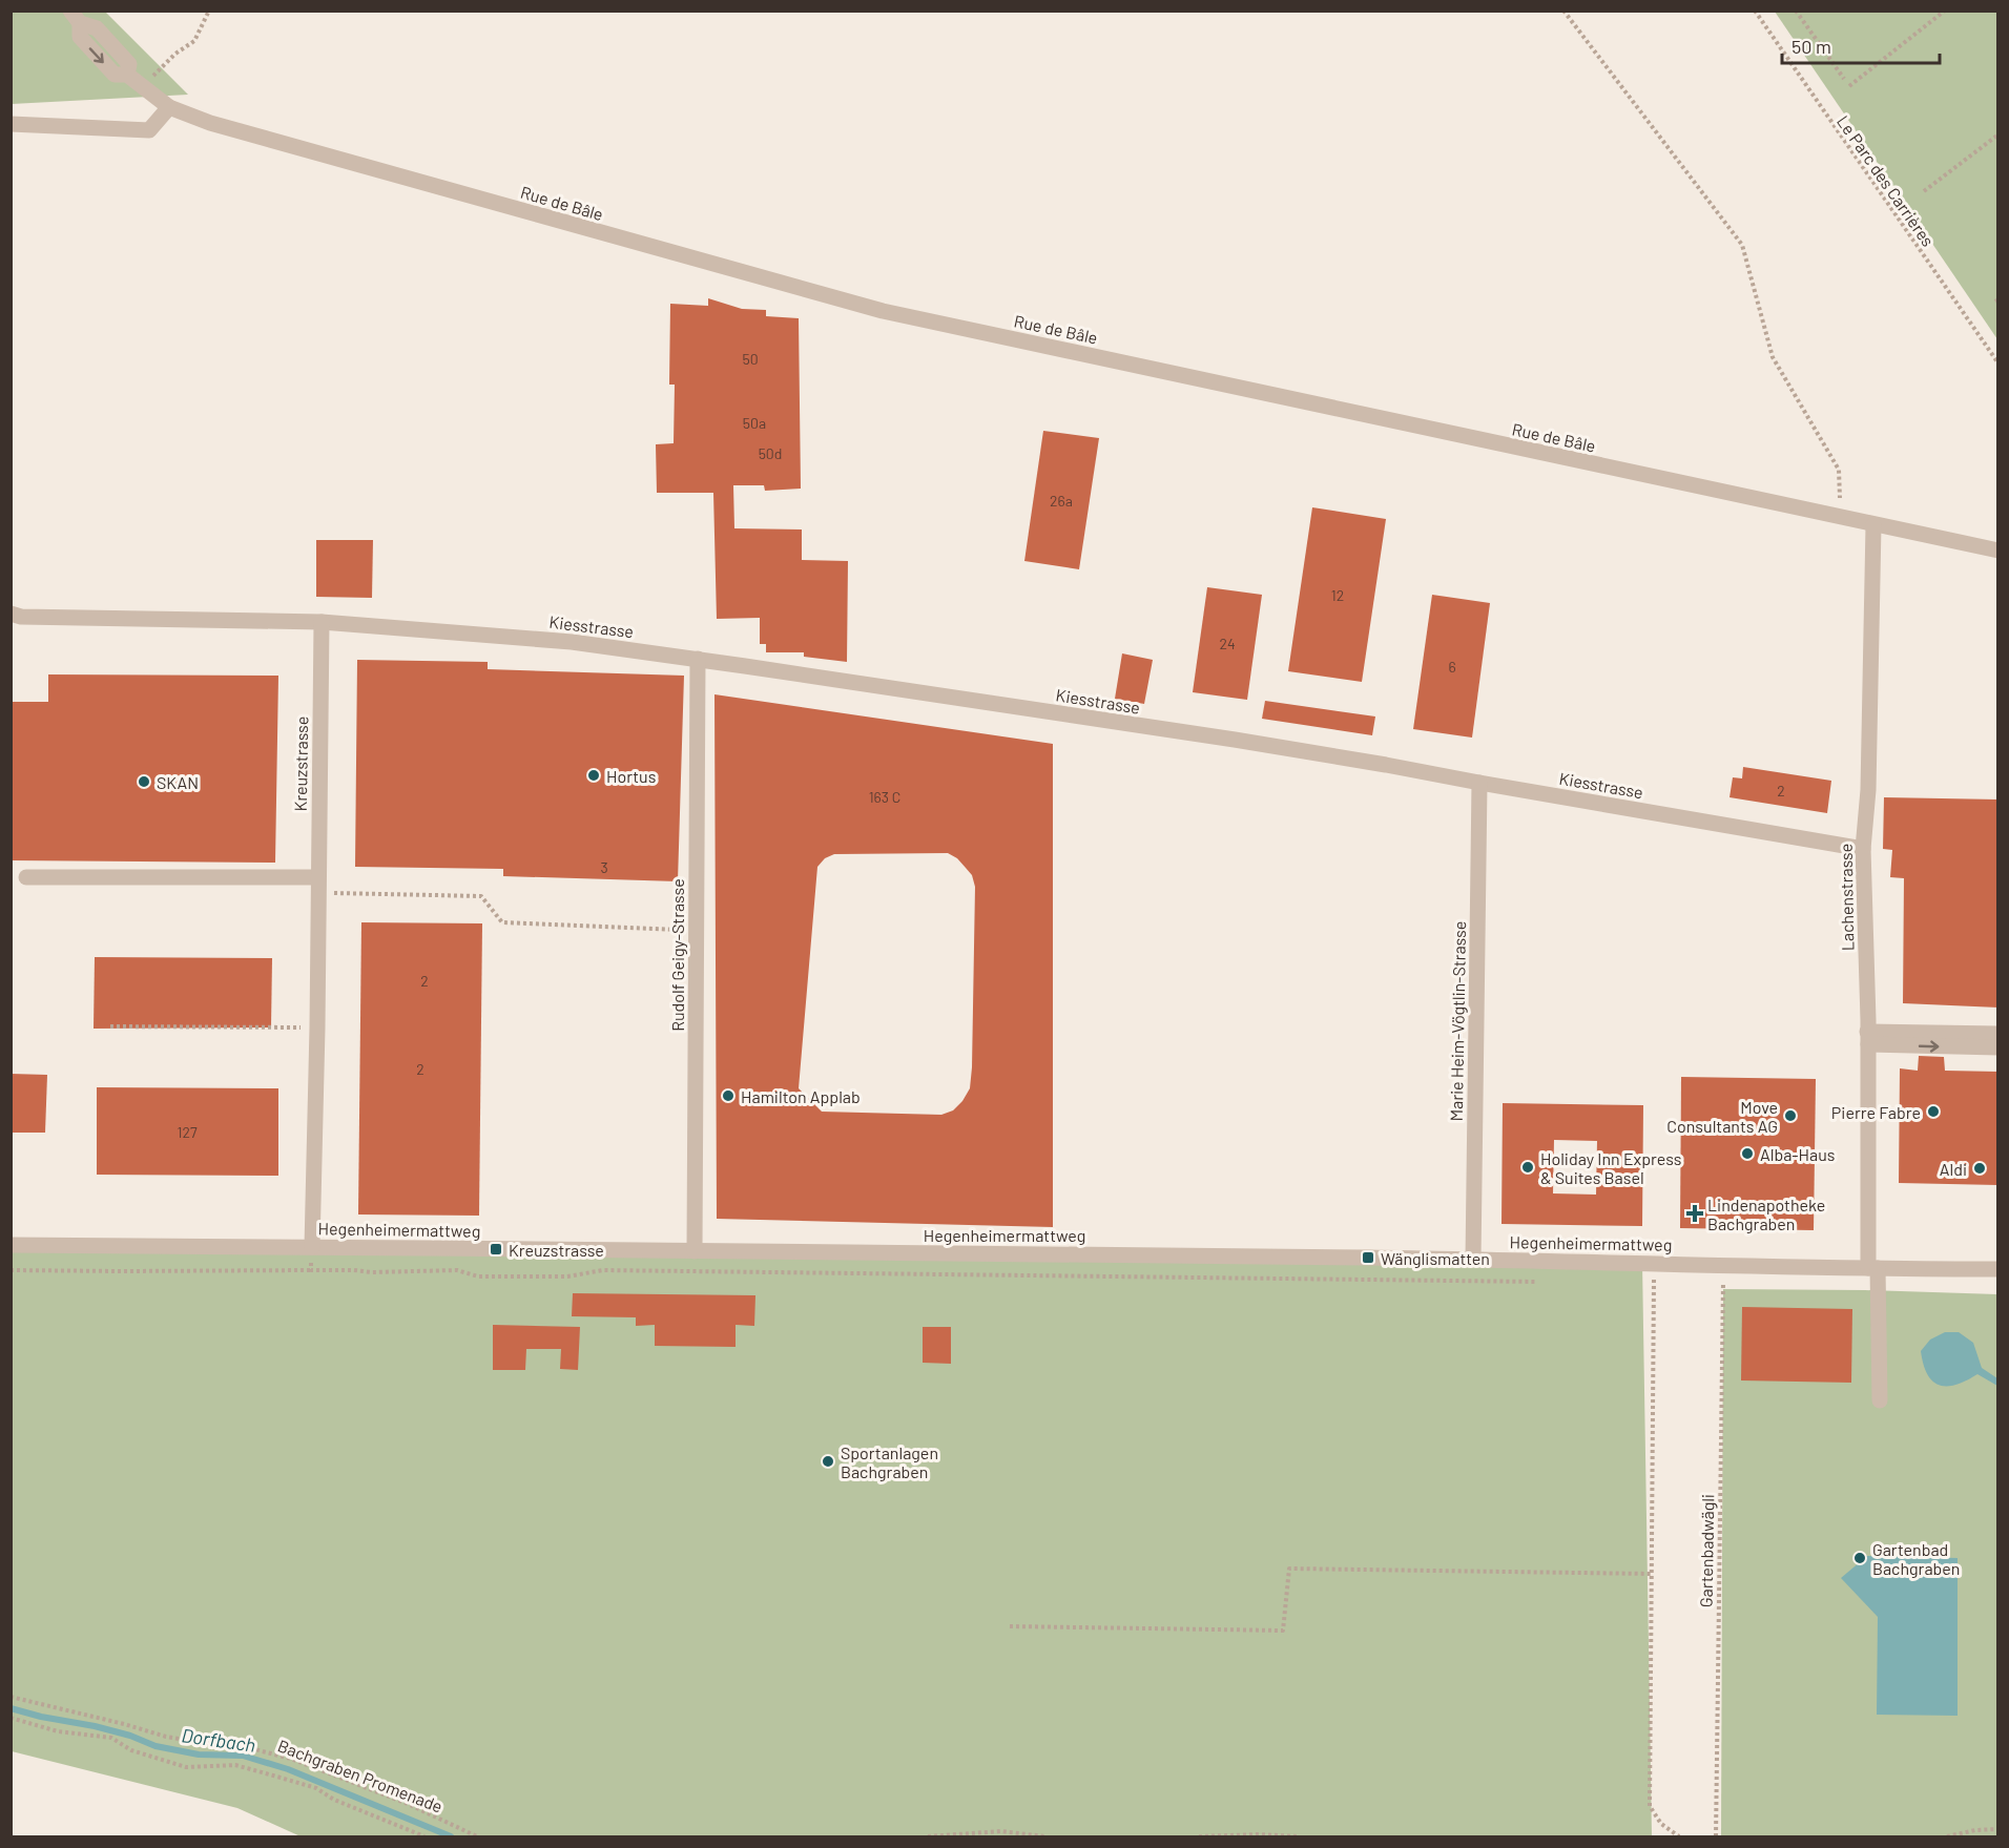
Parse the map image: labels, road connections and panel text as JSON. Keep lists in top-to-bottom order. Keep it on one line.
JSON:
{"streets":{"street":["Rue de Bâle","Kiesstrasse","Kreuzstrasse","Lachenstrasse","Rudolf Geigy-Strasse","Marie Heim-Vögtlin-Strasse","Hegenheimermattweg"],"path":["Le Parc des Carrières","Gartenbadwägli","Bachgraben Promenade"]},"crossings":[["Rue de Bâle","Lachenstrasse"],["Kiesstrasse","Kreuzstrasse"],["Kiesstrasse","Lachenstrasse"],["Kiesstrasse","Rudolf Geigy-Strasse"],["Kiesstrasse","Marie Heim-Vögtlin-Strasse"],["Kreuzstrasse","Hegenheimermattweg"],["Lachenstrasse","Hegenheimermattweg"],["Rudolf Geigy-Strasse","Hegenheimermattweg"],["Marie Heim-Vögtlin-Strasse","Hegenheimermattweg"],["Hegenheimermattweg","Gartenbadwägli"]],"water":["Dorfbach"],"places":{"other":["Hortus","SKAN","Hamilton Applab","Pierre Fabre","Move Consultants AG","Alba-Haus","Holiday Inn Express & Suites Basel","Aldi","Sportanlagen Bachgraben","Gartenbad Bachgraben"],"health":["Lindenapotheke Bachgraben"],"transit":["Kreuzstrasse","Wänglismatten"]},"house_numbers":["50","50a","50d","26a","12","24","6","2","163 C","3","2","2","127"],"scale_bar":"50 m"}
